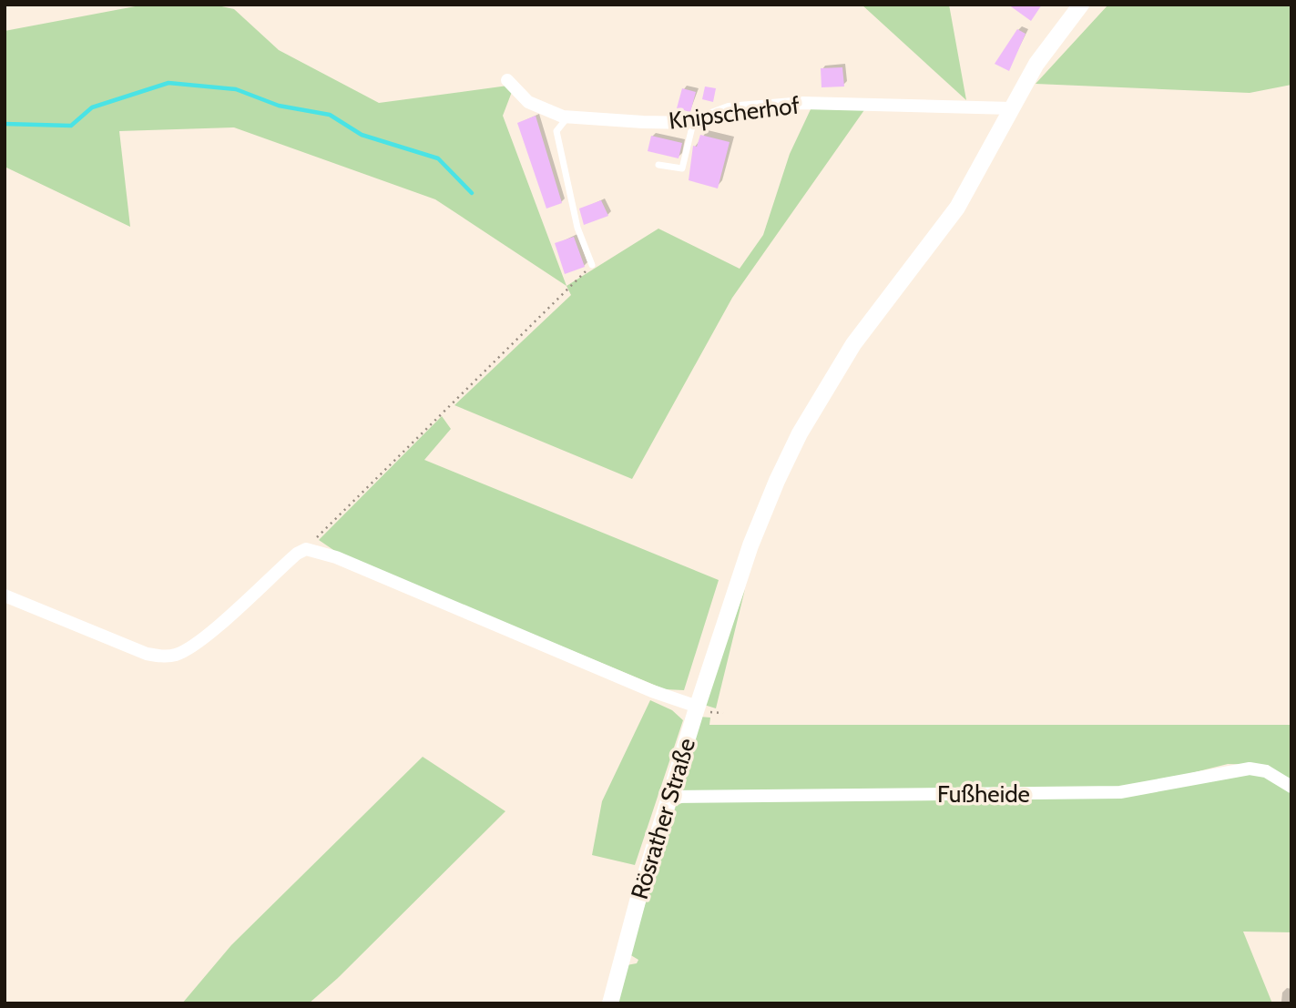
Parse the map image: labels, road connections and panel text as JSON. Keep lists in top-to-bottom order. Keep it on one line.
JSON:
{"streets":{"street":["Knipscherhof","Fußheide","Rösrather Straße"]},"crossings":[["Knipscherhof","Rösrather Straße"],["Fußheide","Rösrather Straße"]]}
